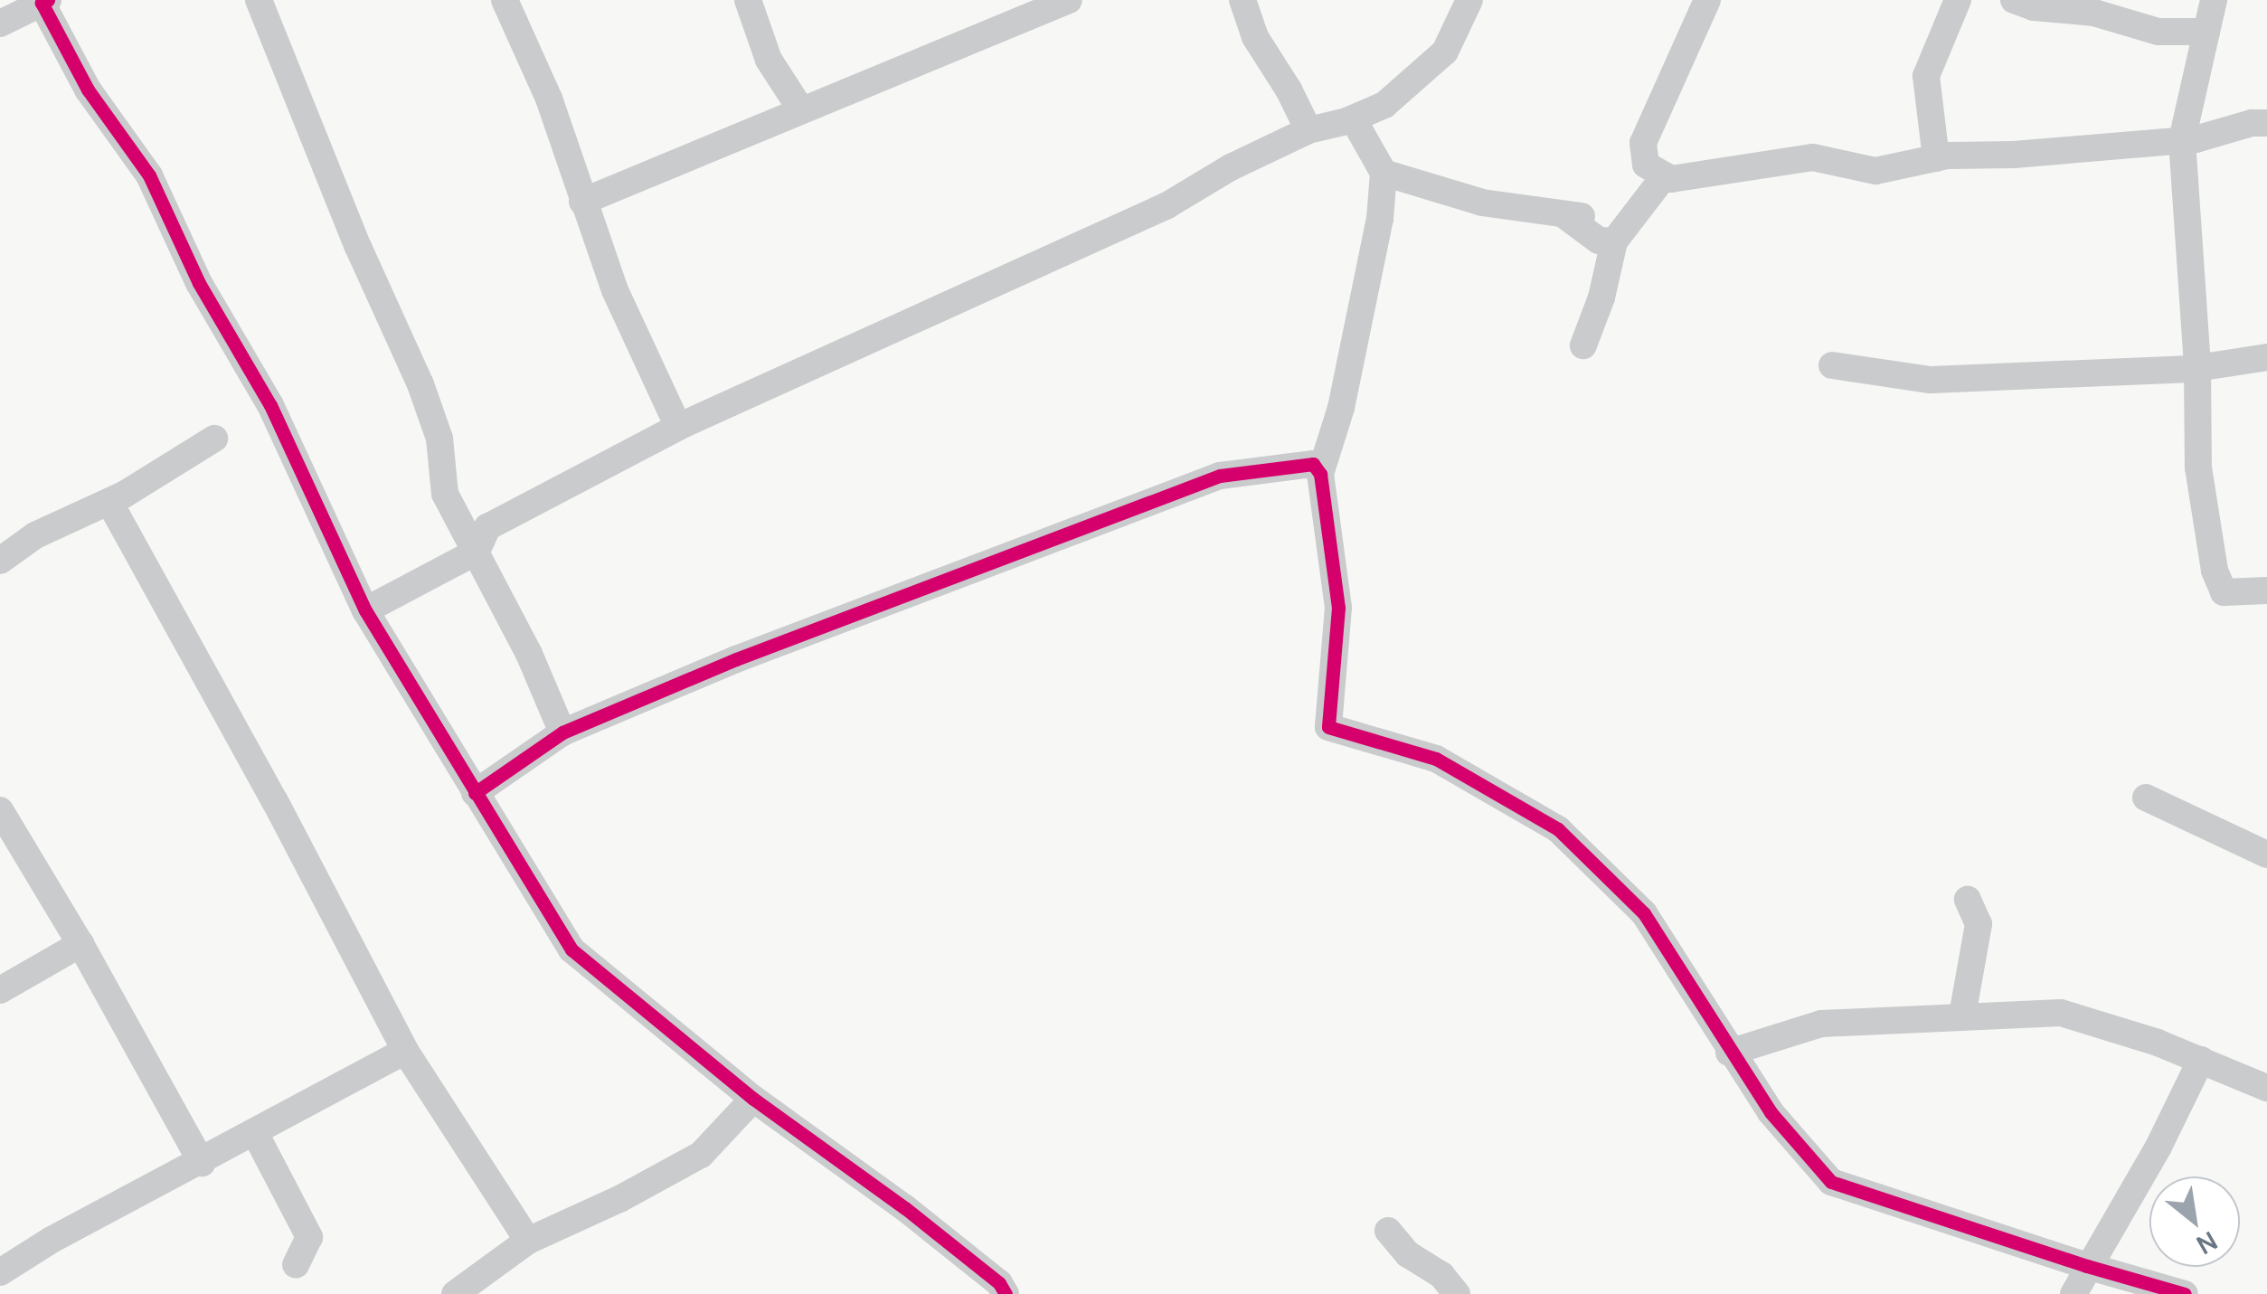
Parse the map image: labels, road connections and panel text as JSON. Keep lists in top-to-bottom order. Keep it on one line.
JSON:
{"north":"bottom right"}
